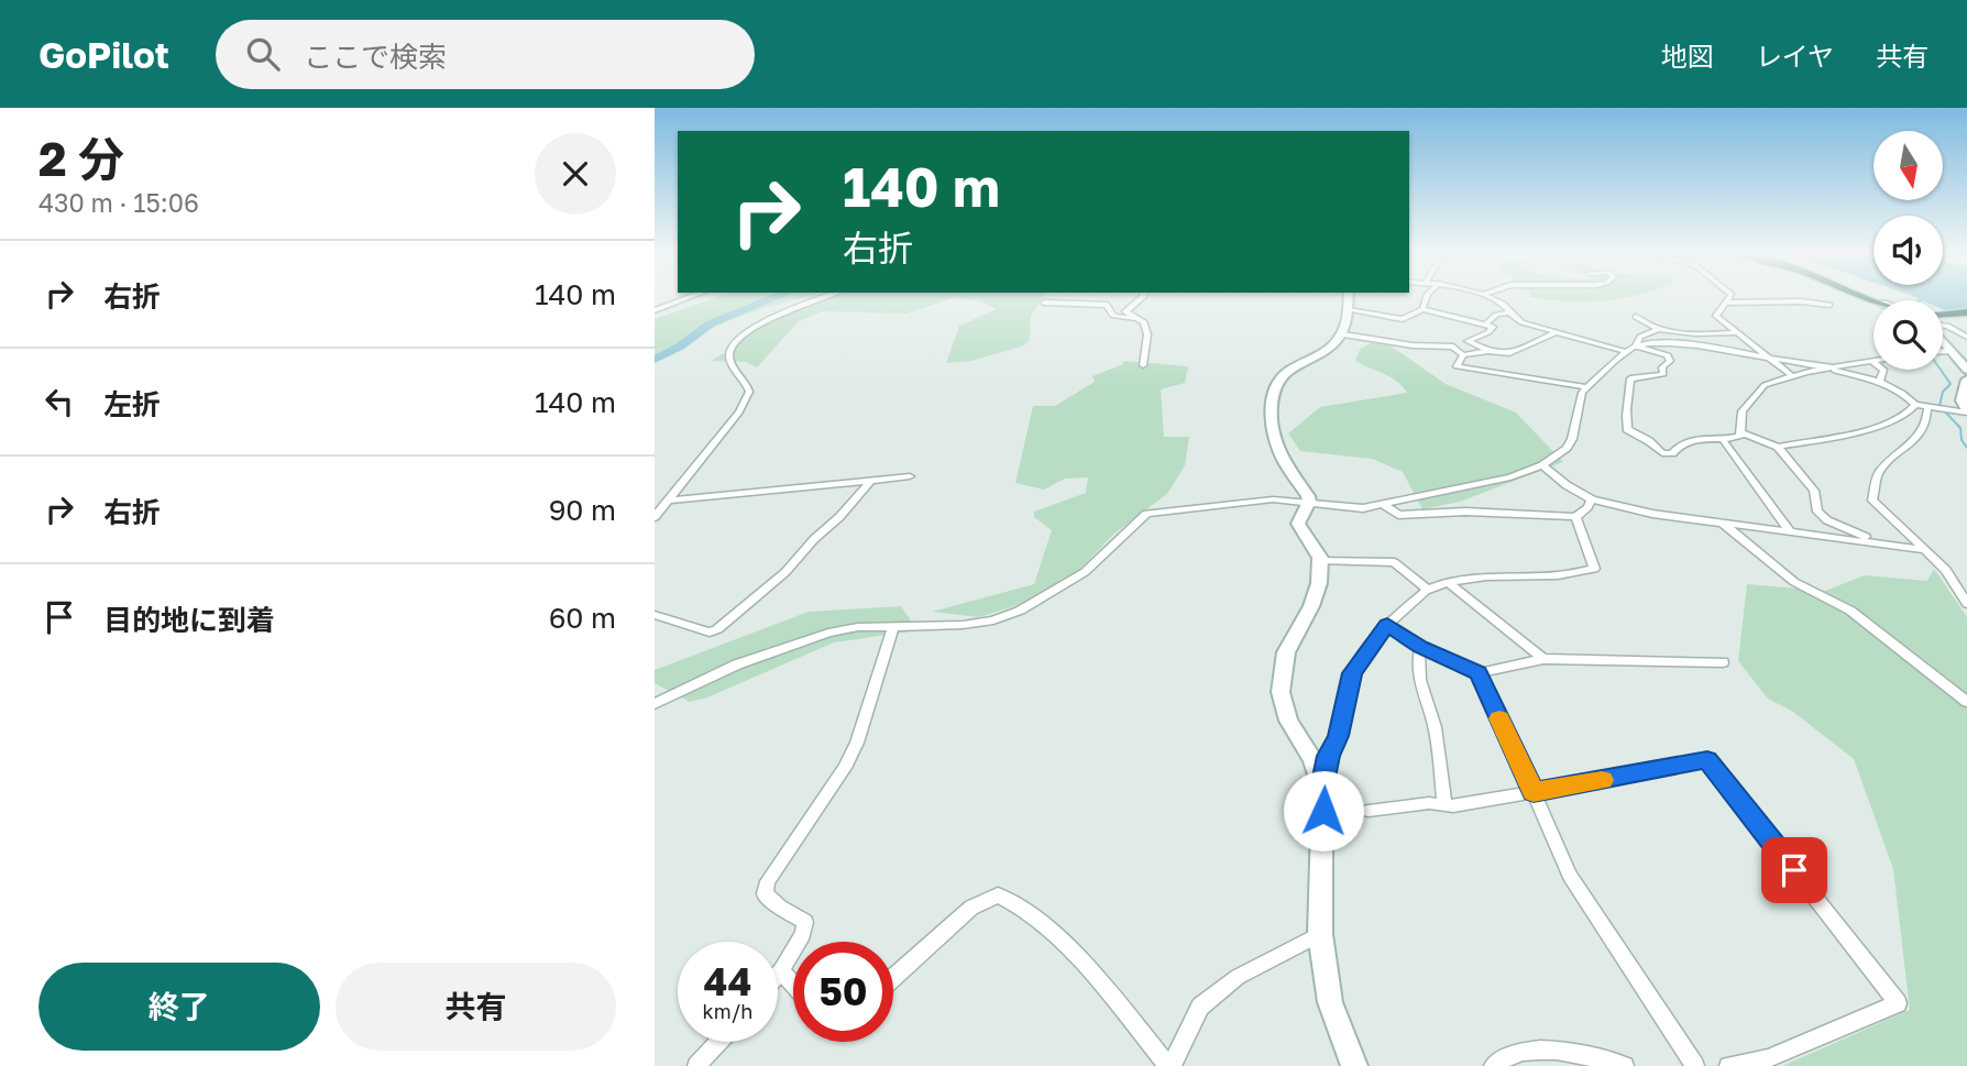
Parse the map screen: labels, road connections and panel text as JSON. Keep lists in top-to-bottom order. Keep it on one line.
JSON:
{"north":"bottom","page":{"header":"GoPilot","search":"ここで検索","nav":["地図","レイヤ","共有"],"heading":["2 分","430 m · 15:06"],"turn":["140 m","右折"],"list":[{"name":"右折","value":"140 m"},{"name":"左折","value":"140 m"},{"name":"右折","value":"90 m"},{"name":"目的地に到着","value":"60 m"}],"speed":"44 km/h","limit":"50","buttons":["終了","共有"]}}
